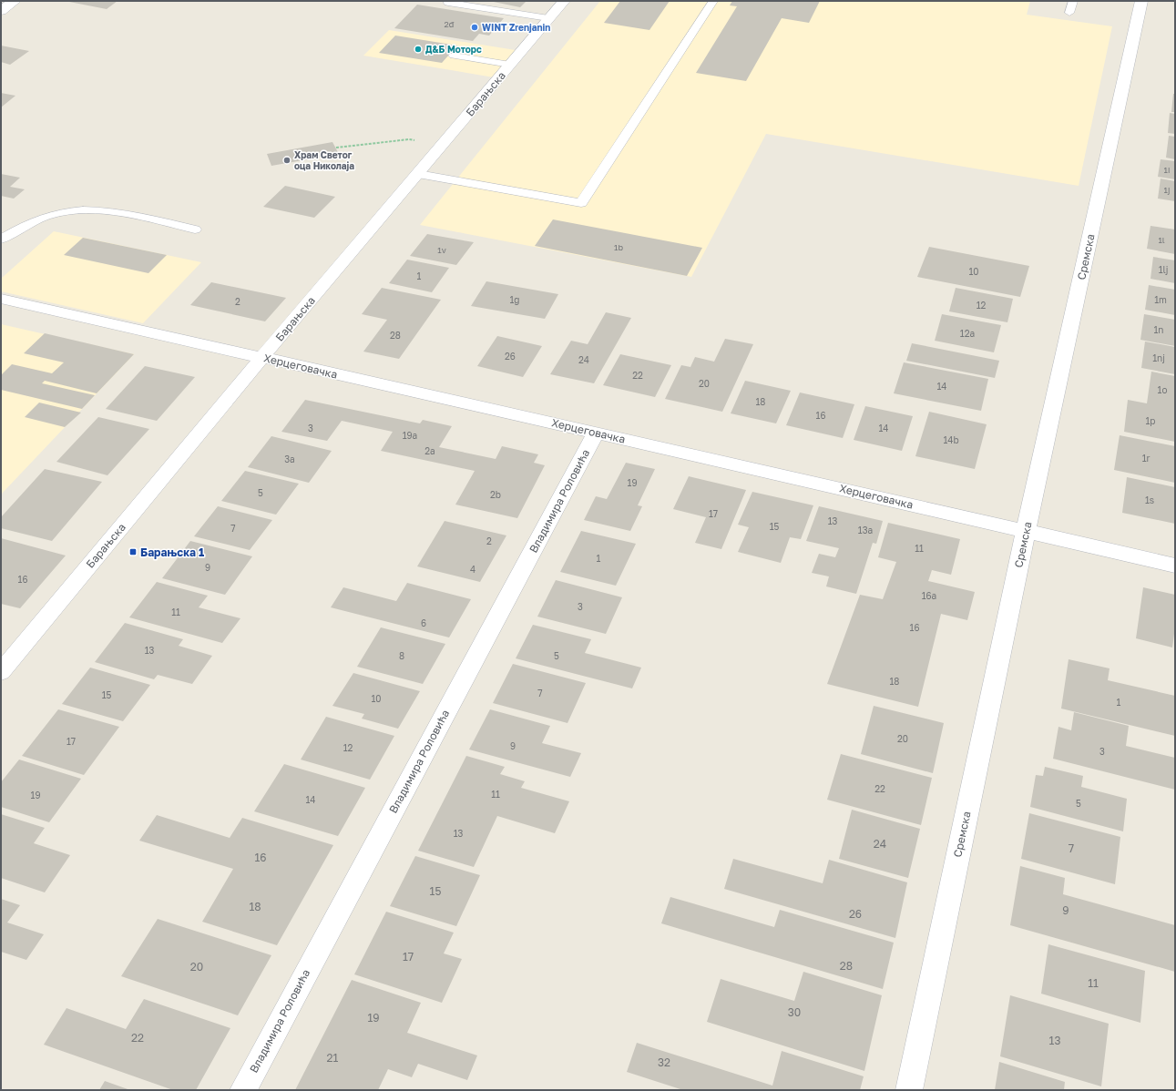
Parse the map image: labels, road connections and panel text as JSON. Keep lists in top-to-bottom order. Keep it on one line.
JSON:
{"streets":{"street":["Барањска","Сремска","Херцеговачка","Владимира Роловића"]},"crossings":[["Барањска","Херцеговачка"],["Сремска","Херцеговачка"],["Херцеговачка","Владимира Роловића"]],"places":{"other":["WINT Zrenjanin","Д&Б Моторс","Храм Светог оца Николаја"],"transit":["Барањска 1"]},"house_numbers":["2đ","1i","1j","1l","1b","1v","1lj","10","1","1g","1m","2","12","1n","12a","28","26","1nj","24","22","20","14","1o","18","16","1p","3","14","19a","14b","2a","1r","3a","19","5","2b","1s","17","13","15","7","13a","2","11","1","9","4","16","16a","3","11","6","16","13","8","5","18","7","15","10","1","20","17","9","12","3","22","11","19","14","5","13","24","7","16","15","18","9","26","17","28","20","11","30","19","22","13","21","32"]}
